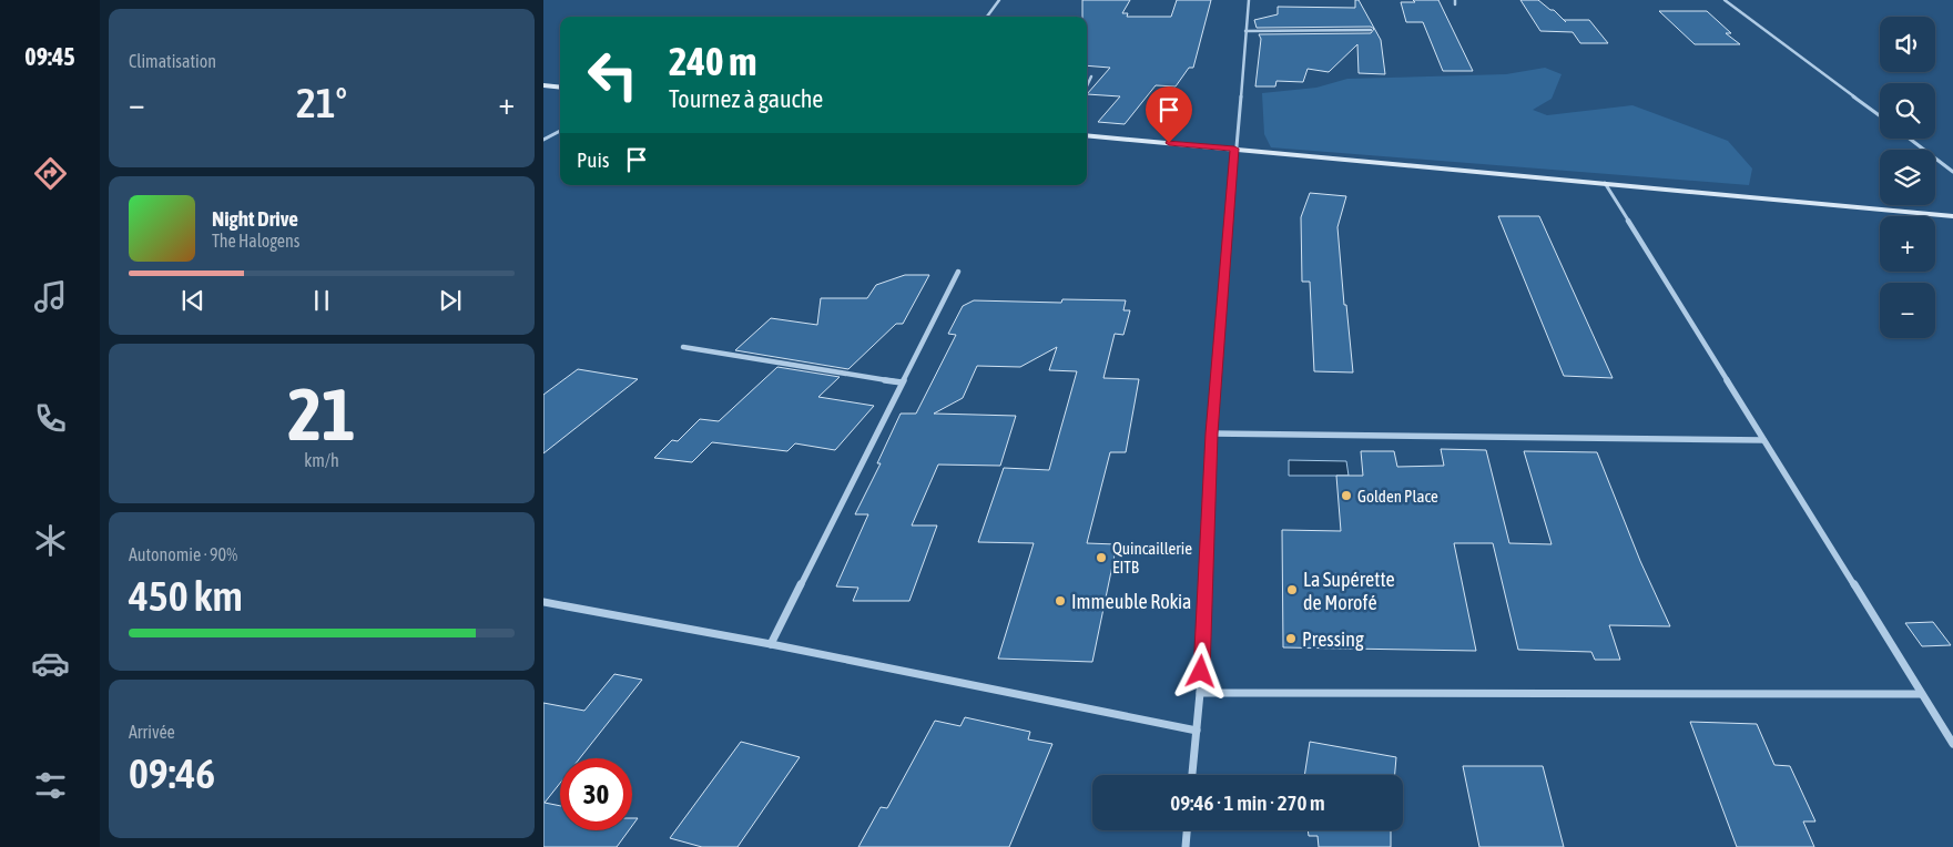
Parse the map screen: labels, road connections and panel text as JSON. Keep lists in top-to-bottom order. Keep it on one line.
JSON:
{"places":["Golden Place","Quincaillerie EITB","La Supérette de Morofé","Immeuble Rokia","Pressing"],"page":{"tabs":"09:45","tile":["Climatisation",["21","km/h"],["Autonomie · 90%","450 km"],["Arrivée","09:46"]],"map_buttons":["+","−"],"turn":["240 m","Tournez à gauche"],"heat":["−","21°","+"],"then":"Puis","song":["Night Drive","The Halogens"],"limit":"30","trip":"09:46 · 1 min · 270 m"}}
